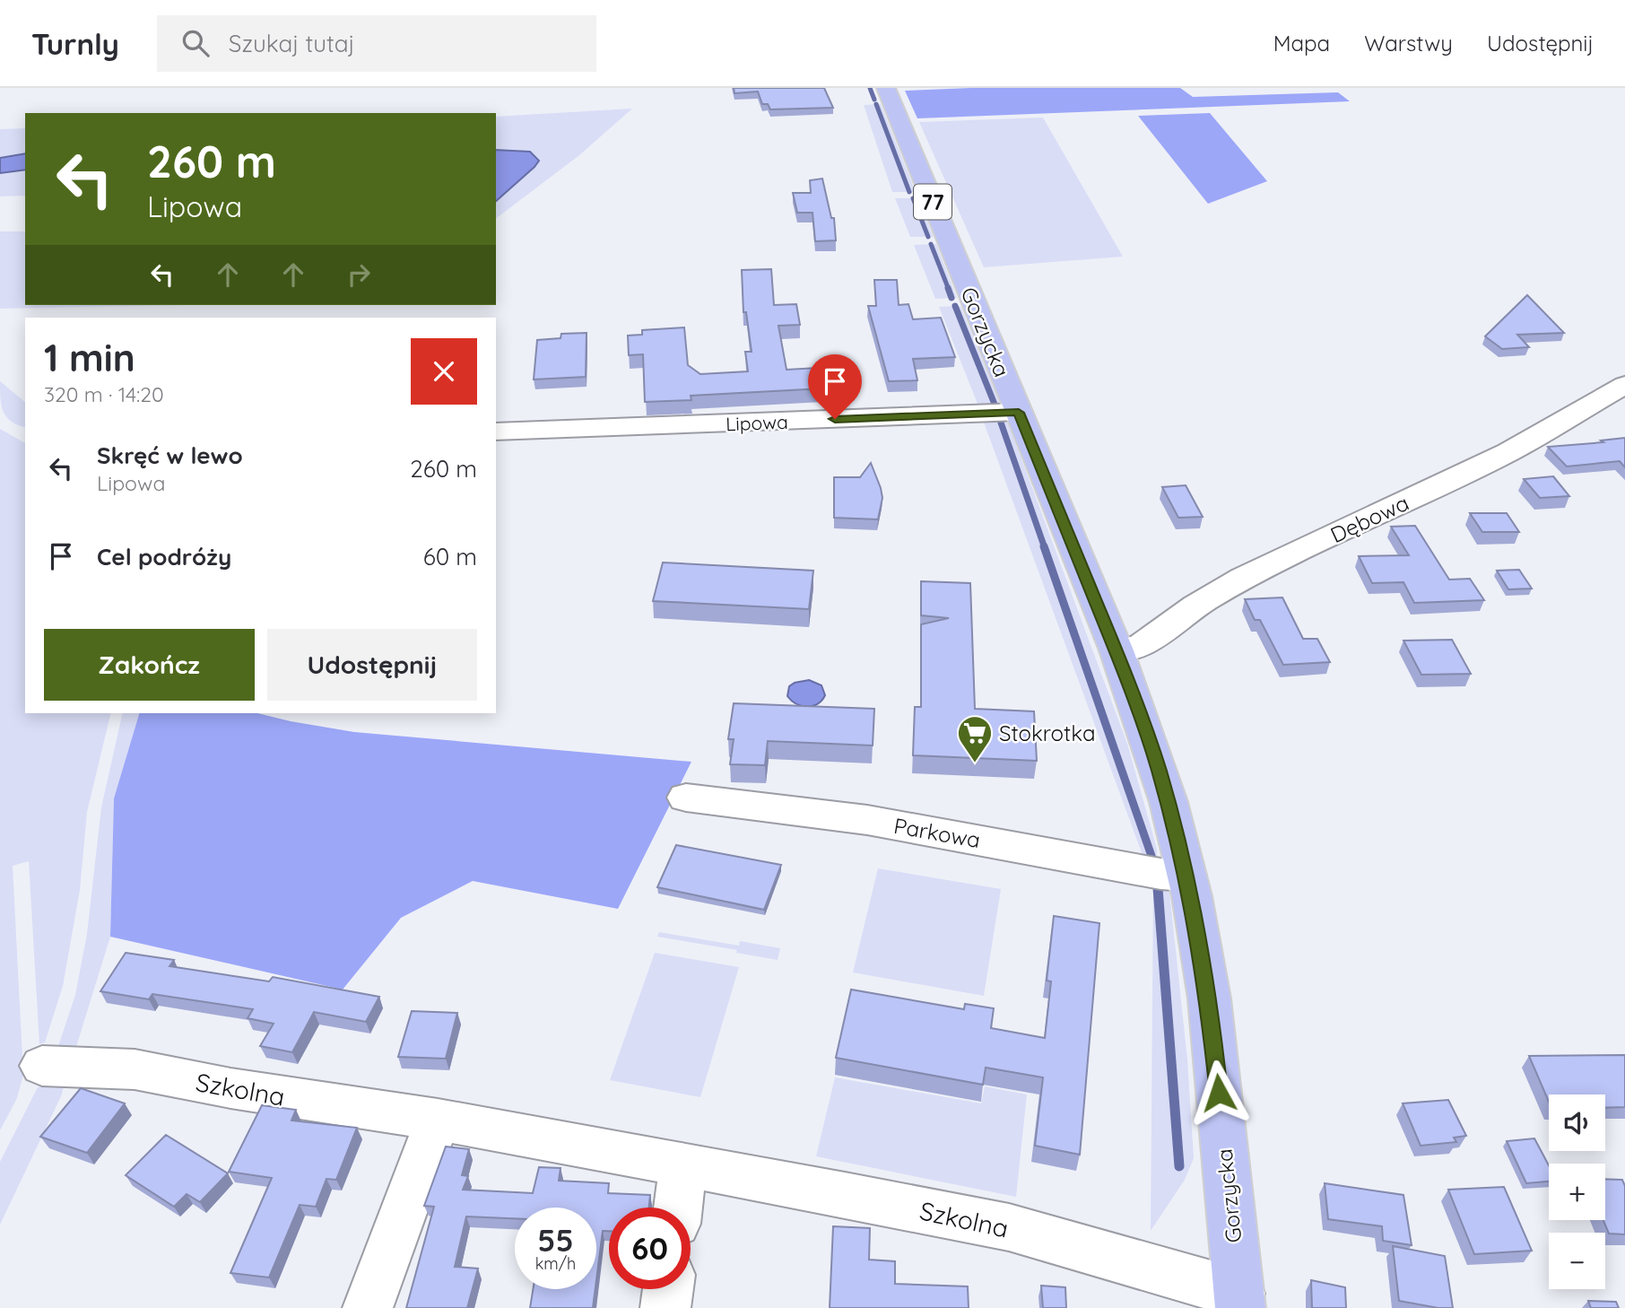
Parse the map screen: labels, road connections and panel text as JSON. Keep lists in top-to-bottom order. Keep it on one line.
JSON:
{"streets":{"main road":["77","Gorzycka"],"street":["Lipowa","Dębowa","Parkowa","Szkolna"]},"crossings":[["Gorzycka","Lipowa"],["Gorzycka","Dębowa"],["Gorzycka","Parkowa"],["Gorzycka","Szkolna"]],"places":{"supermarket":["Stokrotka"]},"page":{"header":"Turnly","search":"Szukaj tutaj","nav":["Mapa","Warstwy","Udostępnij"],"turn":["260 m","Lipowa"],"heading":["1 min","320 m · 14:20"],"list":[{"name":"Skręć w lewo","note":"Lipowa","value":"260 m"},{"name":"Cel podróży","value":"60 m"}],"buttons":["Zakończ","Udostępnij"],"map_buttons":["+","−"],"speed":"55 km/h","limit":"60"}}
